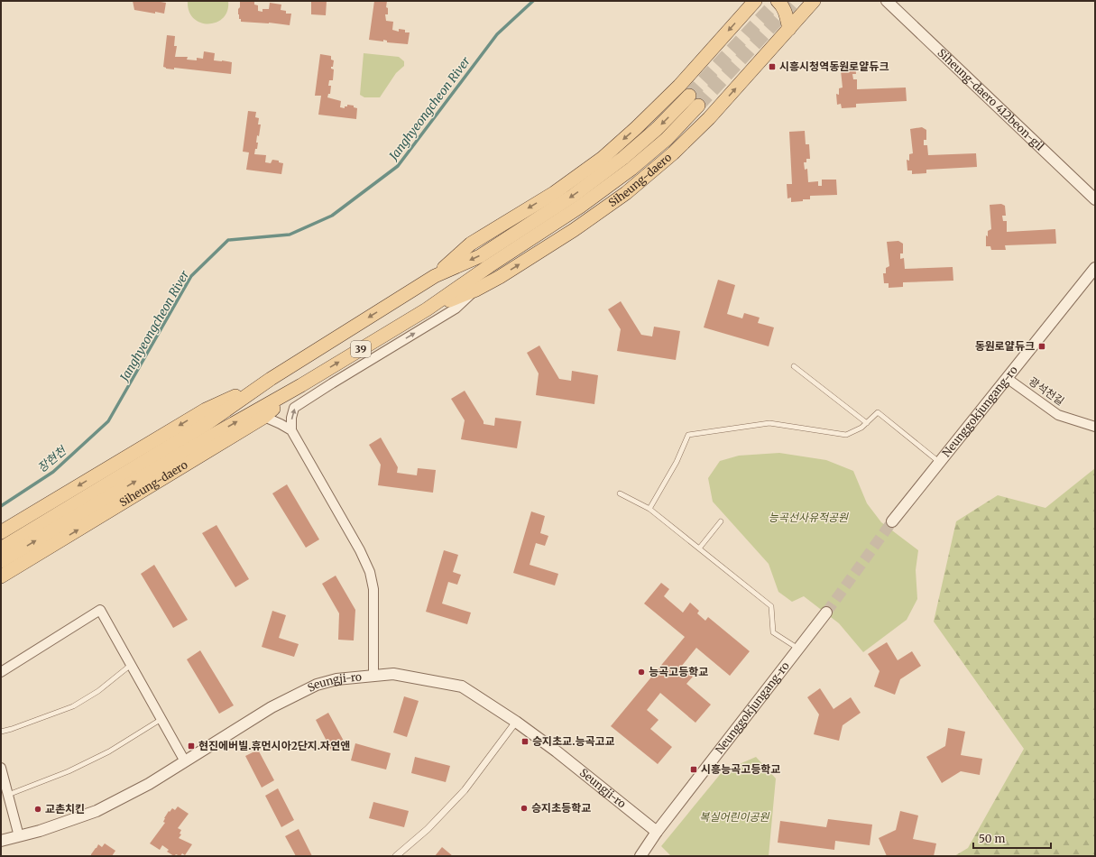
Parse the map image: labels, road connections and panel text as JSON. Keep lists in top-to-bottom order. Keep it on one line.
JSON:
{"streets":{"main road":["Siheung-daero","39"],"street":["Siheung-daero 412beon-gil","광석천길","Neunggokjungang-ro","Seungji-ro"]},"crossings":[["광석천길","Neunggokjungang-ro"],["Neunggokjungang-ro","Seungji-ro"]],"water":["Janghyeongcheon River","장현천"],"parks":["능곡선사유적공원","복실어린이공원"],"places":{"transit":["시흥시청역동원로얄듀크","동원로얄듀크","승지초교.능곡고교","현진에버빌.휴먼시아2단지.자연앤","시흥능곡고등학교"],"other":["능곡고등학교","승지초등학교","교촌치킨"]},"scale_bar":"50 m"}
